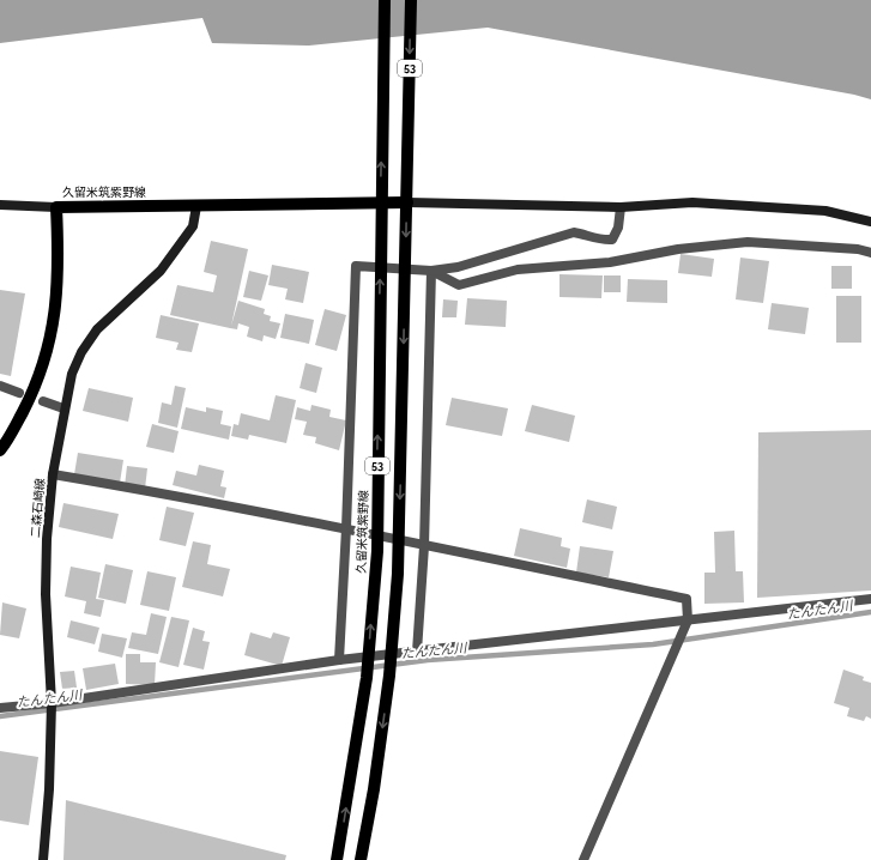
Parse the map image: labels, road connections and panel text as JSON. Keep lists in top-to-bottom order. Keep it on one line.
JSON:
{"streets":{"main road":["53","久留米筑紫野線","二森石崎線"]},"crossings":[["53","久留米筑紫野線"],["久留米筑紫野線","二森石崎線"]],"water":["たんたん川"]}
